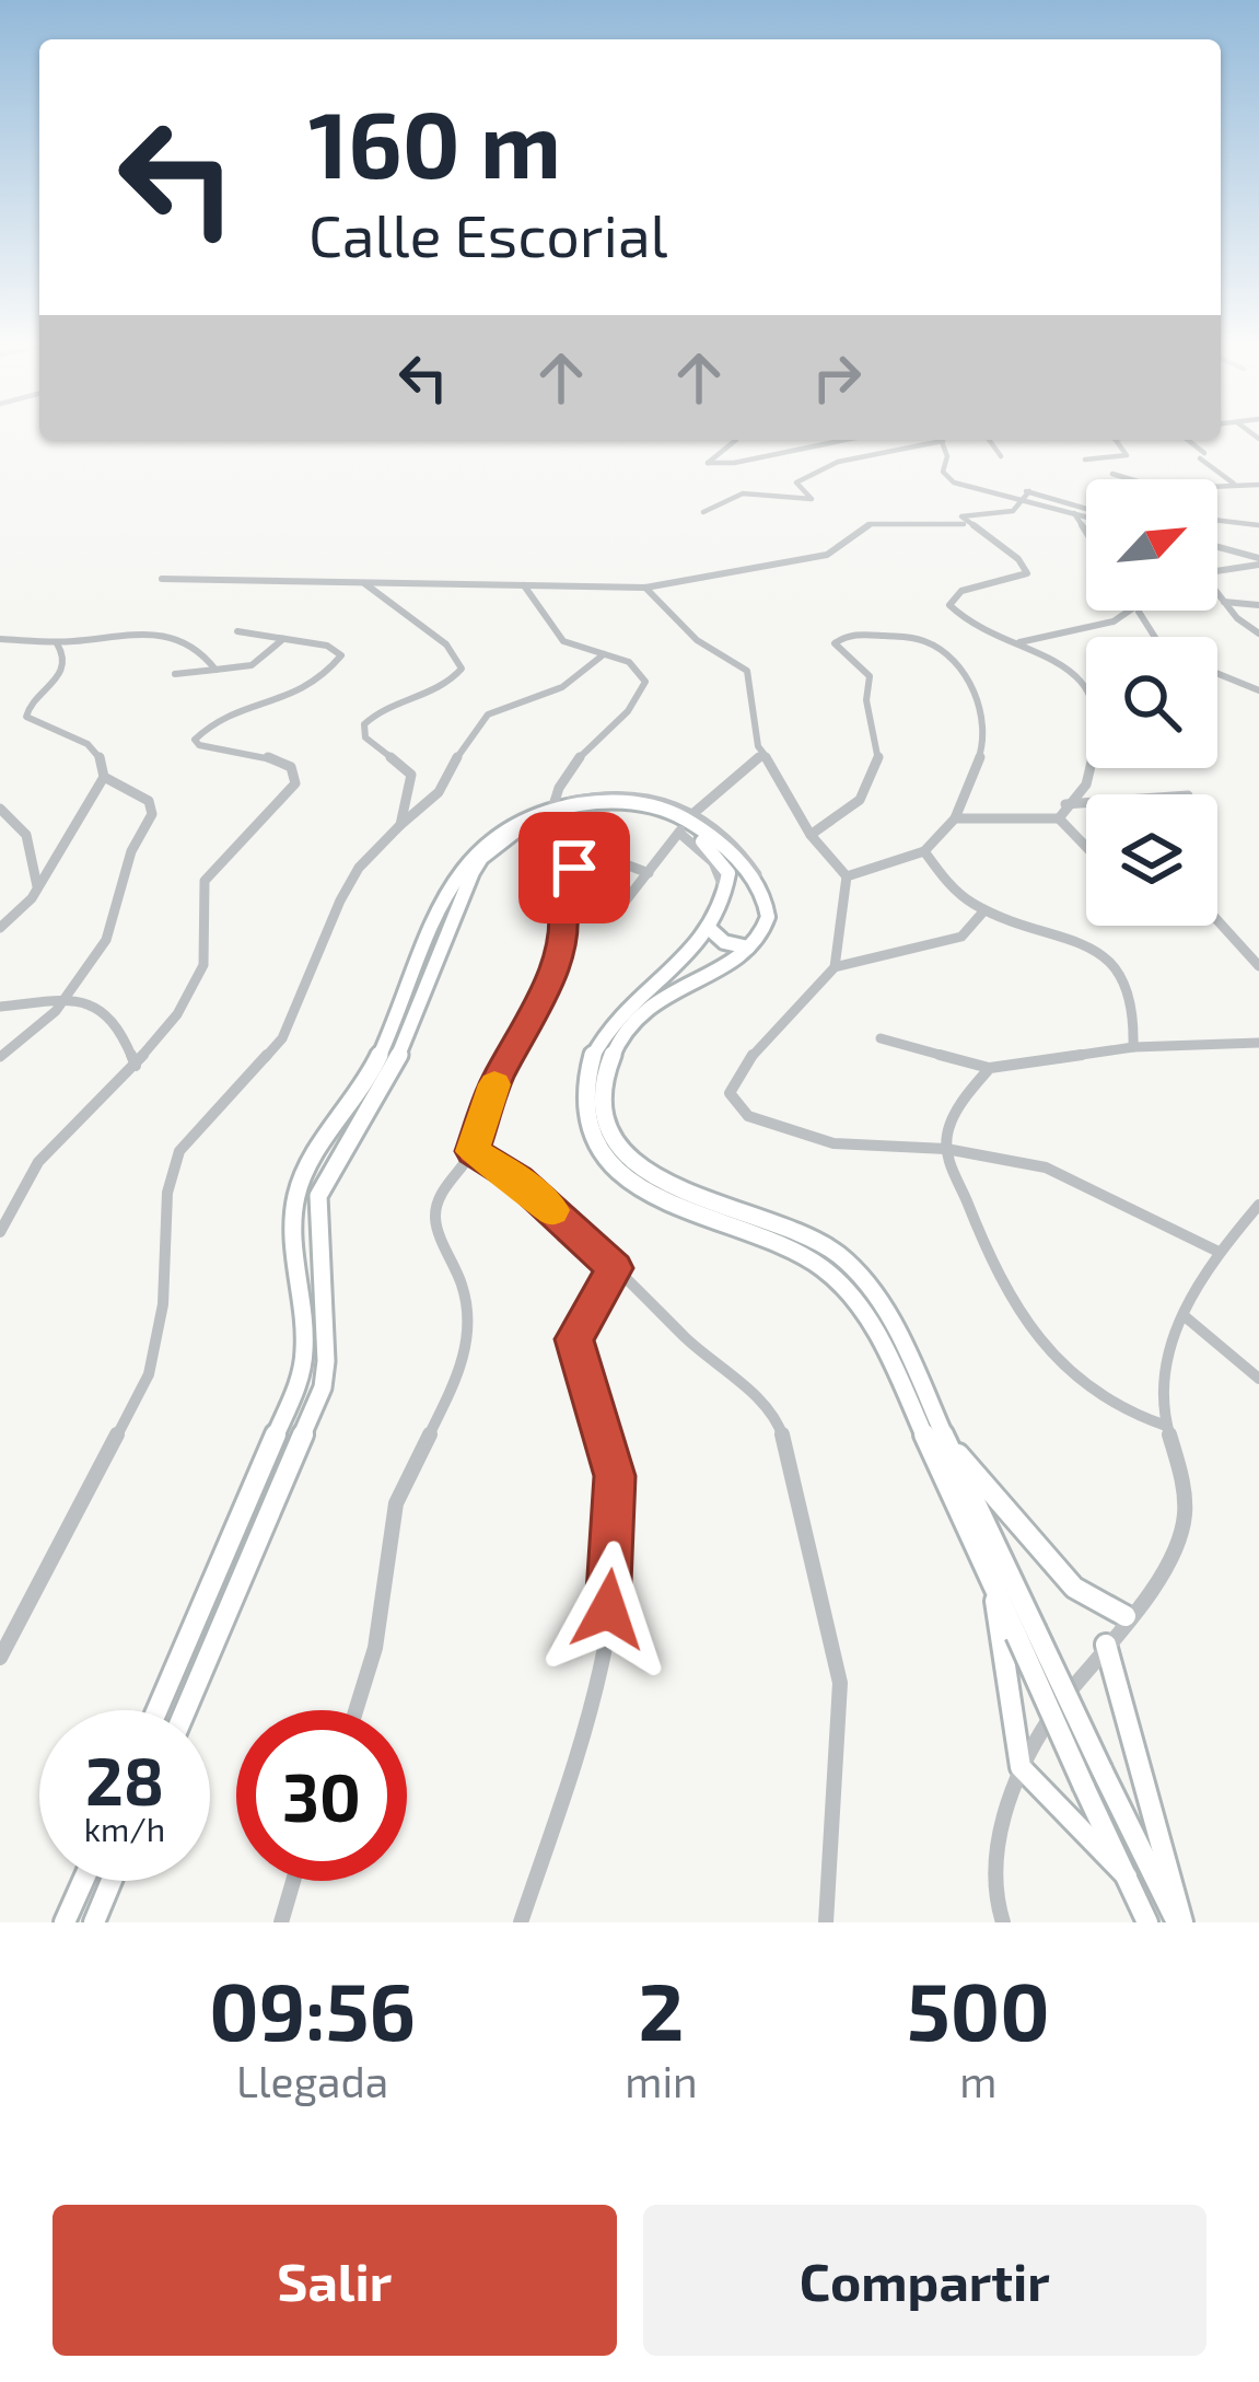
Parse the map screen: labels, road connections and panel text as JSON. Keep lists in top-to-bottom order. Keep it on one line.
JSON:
{"north":"top right","page":{"turn":["160 m","Calle Escorial"],"speed":"28 km/h","limit":"30","eta":["09:56","Llegada","2","min","500","m"],"buttons":["Salir","Compartir"]}}
